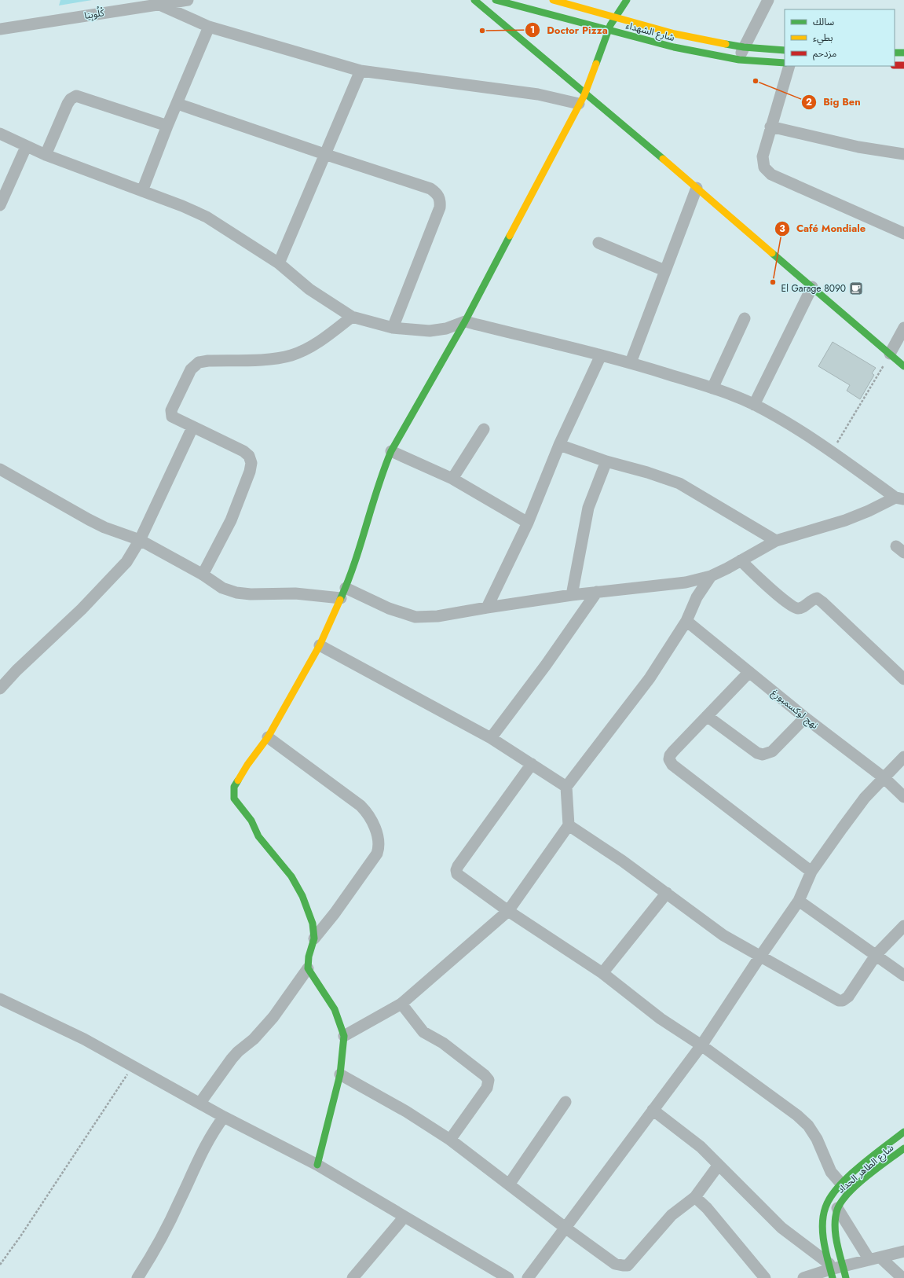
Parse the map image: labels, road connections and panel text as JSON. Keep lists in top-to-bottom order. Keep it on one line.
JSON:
{"streets":{"street":["كْلُوبِيَا","شارع الشهداء","نهج لوكسمبورغ","شارع الطاهر الحداد"]},"places":{"other":["Doctor Pizza","Big Ben","Café Mondiale"],"cafe":["El Garage 8090"]},"legend":["سالك","بطيء","مزدحم"]}
